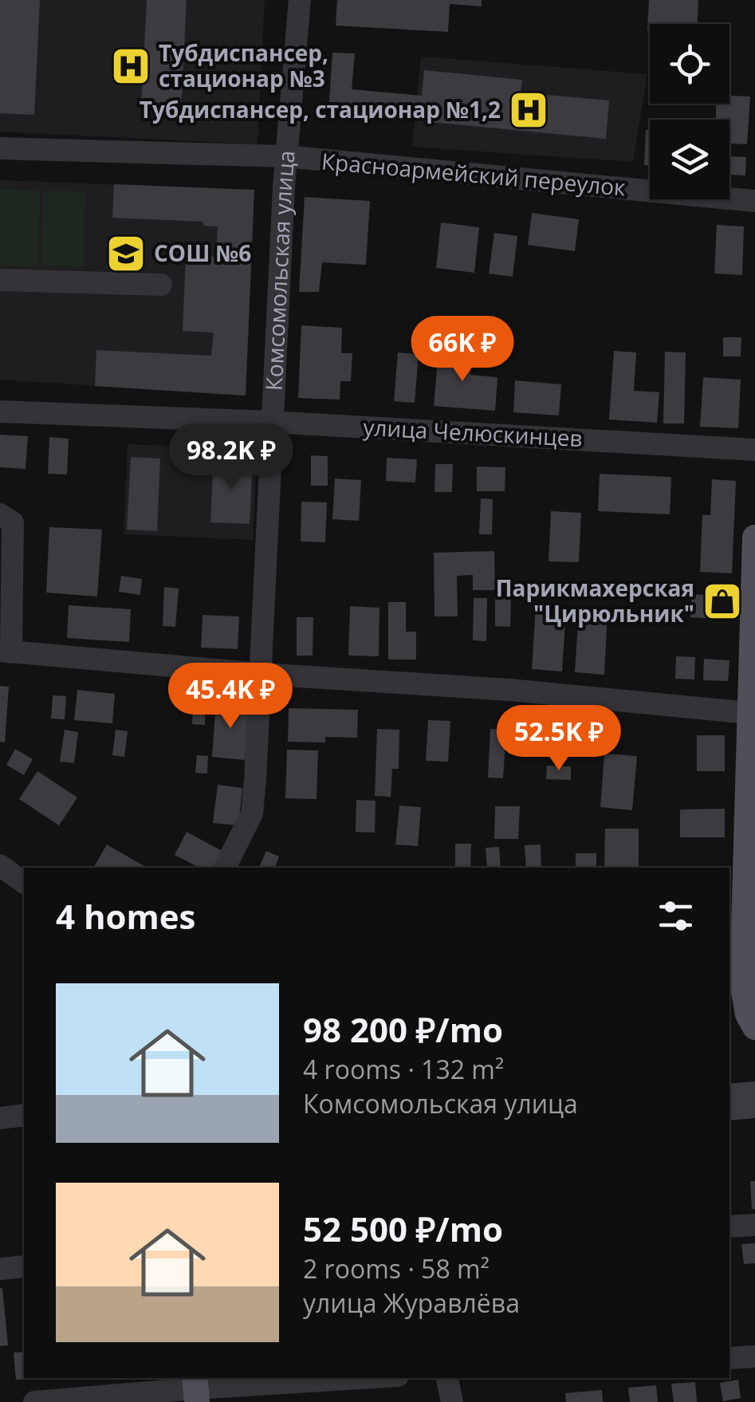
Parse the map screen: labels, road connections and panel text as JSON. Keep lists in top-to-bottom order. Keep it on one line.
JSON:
{"streets":{"street":["Красноармейский переулок","Комсомольская улица","улица Челюскинцев"]},"crossings":[["Красноармейский переулок","Комсомольская улица"],["Комсомольская улица","улица Челюскинцев"]],"places":{"hospital":["Тубдиспансер, стационар №3","Тубдиспансер, стационар №1,2"],"school or university":["СОШ №6"],"shop":["Парикмахерская \"Цирюльник\""]},"page":{"price":["66K ₽","98.2K ₽","45.4K ₽","52.5K ₽"],"heading":"4 homes","list":[{"name":"98 200 ₽/mo","note":"4 rooms · 132 m² · Комсомольская улица"},{"name":"52 500 ₽/mo","note":"2 rooms · 58 m² · улица Журавлёва"}]}}
